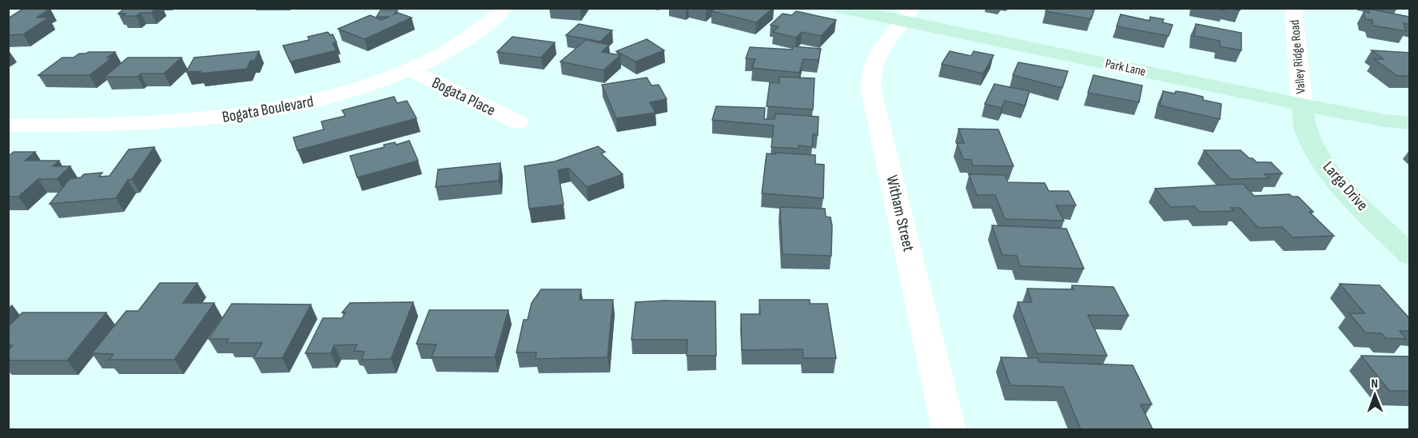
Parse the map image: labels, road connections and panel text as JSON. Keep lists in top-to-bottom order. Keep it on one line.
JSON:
{"streets":{"street":["Valley Ridge Road","Park Lane","Bogata Place","Bogata Boulevard","Larga Drive","Witham Street"]},"crossings":[["Valley Ridge Road","Park Lane"],["Valley Ridge Road","Larga Drive"],["Park Lane","Larga Drive"],["Park Lane","Witham Street"],["Bogata Place","Bogata Boulevard"]],"north":"top"}
